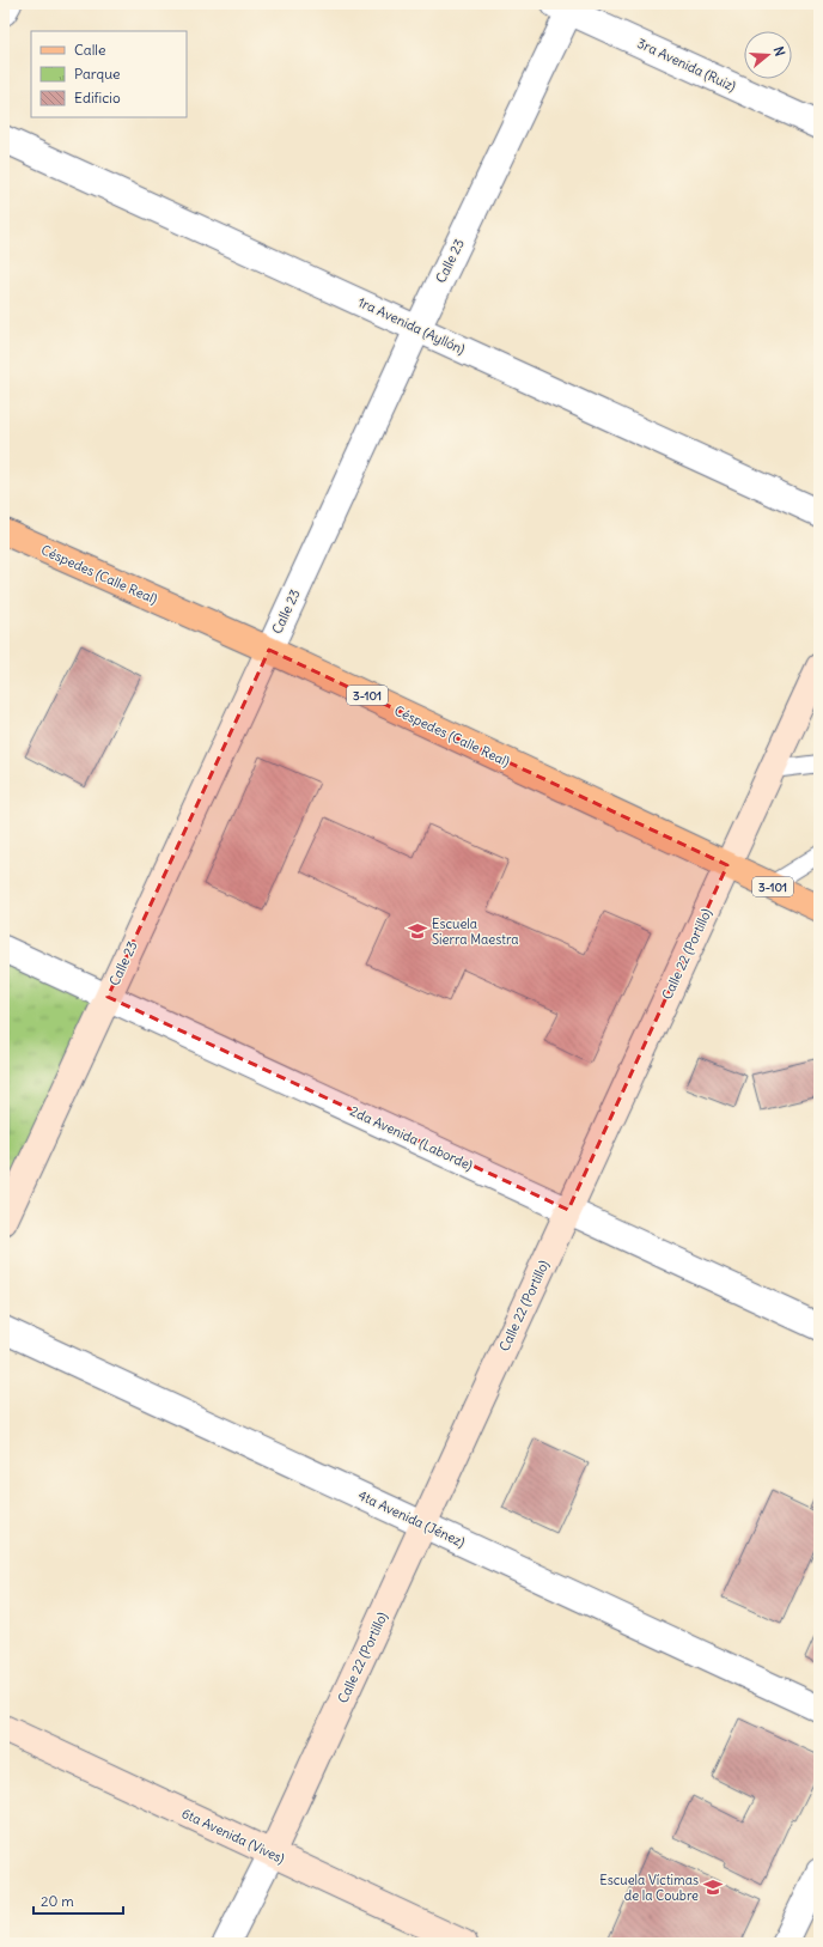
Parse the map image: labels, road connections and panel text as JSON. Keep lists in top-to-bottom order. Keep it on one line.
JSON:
{"streets":{"main road":["Calle 23","Céspedes (Calle Real)","3-101","Calle 22 (Portillo)","6ta Avenida (Vives)"],"street":["3ra Avenida (Ruiz)","1ra Avenida (Ayllón)","2da Avenida (Laborde)","4ta Avenida (Jénez)"]},"crossings":[["3ra Avenida (Ruiz)","Calle 23"],["Calle 23","1ra Avenida (Ayllón)"],["Calle 23","Céspedes (Calle Real)"],["Calle 23","2da Avenida (Laborde)"],["Céspedes (Calle Real)","Calle 22 (Portillo)"],["Calle 22 (Portillo)","2da Avenida (Laborde)"],["Calle 22 (Portillo)","4ta Avenida (Jénez)"],["Calle 22 (Portillo)","6ta Avenida (Vives)"]],"places":{"school or university":["Escuela Sierra Maestra","Escuela Víctimas de la Coubre"]},"legend":["Calle","Parque","Edificio"],"scale_bar":"20 m","north":"right"}
